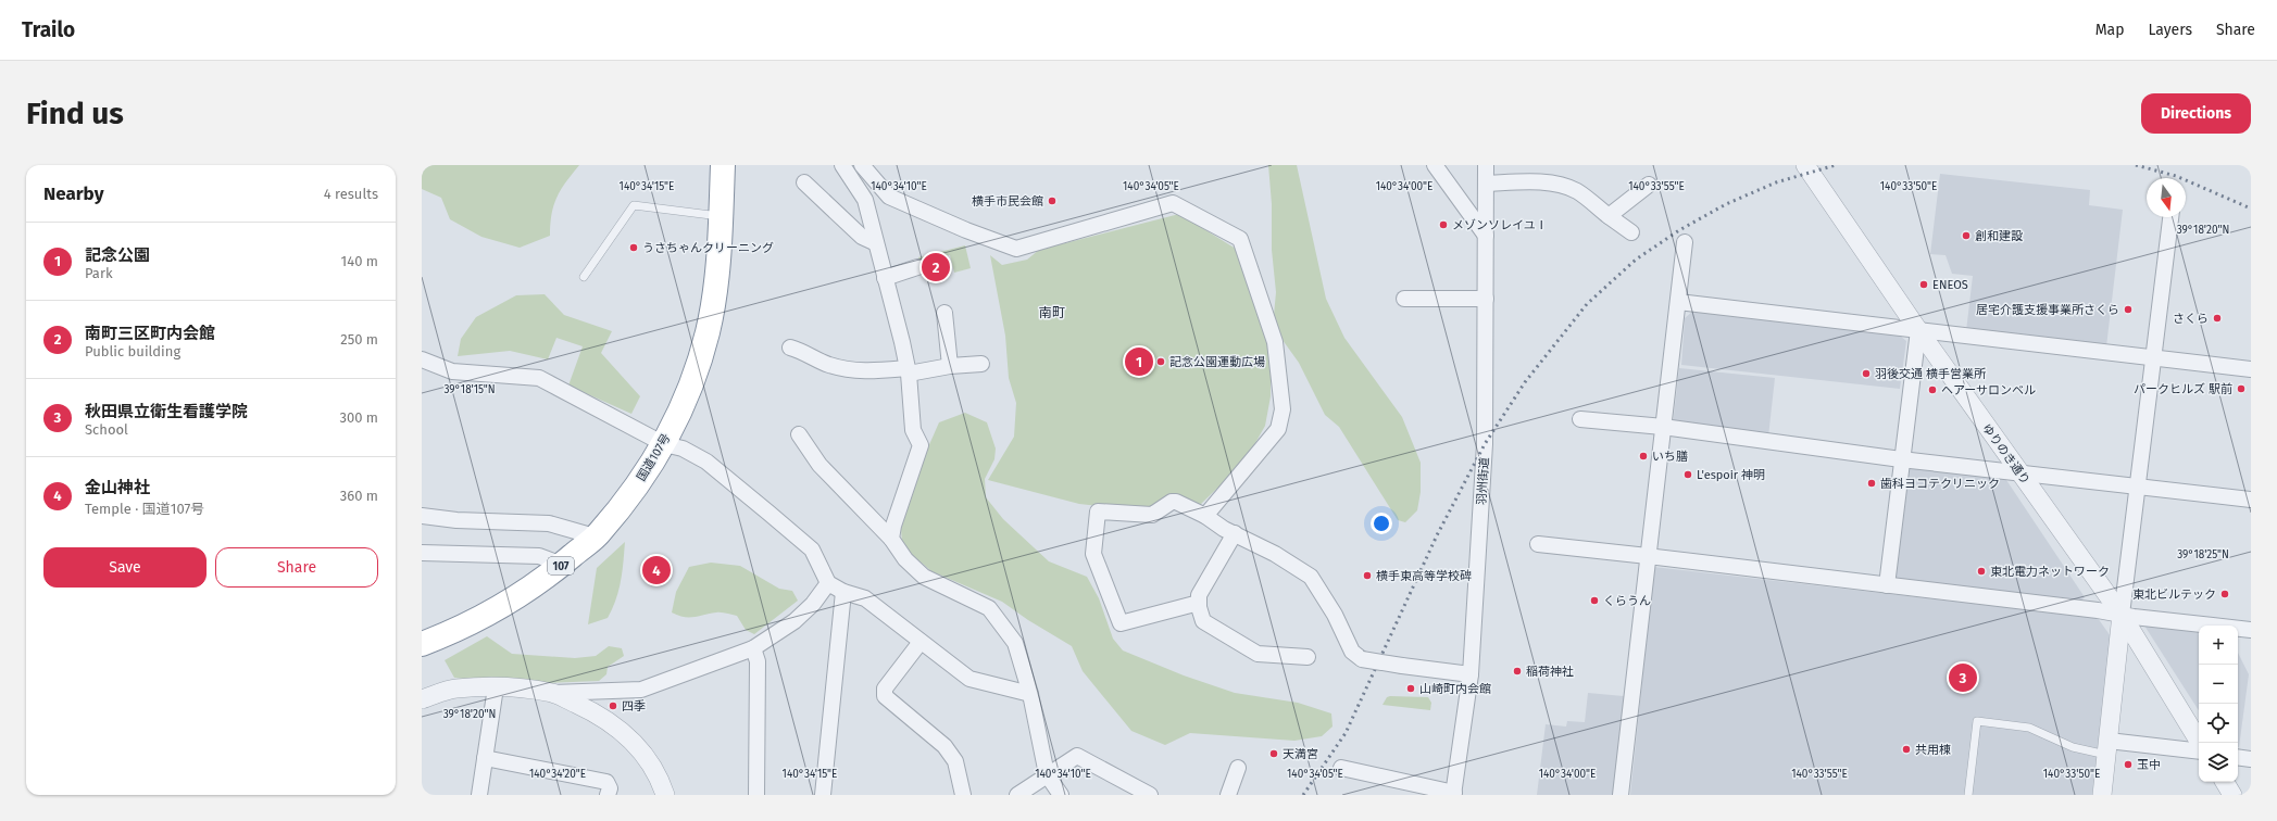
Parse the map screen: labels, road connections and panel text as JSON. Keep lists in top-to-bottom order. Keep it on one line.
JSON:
{"streets":{"highway":["国道107号","107"],"street":["ゆりのき通り","羽州街道"]},"districts":["南町"],"places":["横手市民会館","メゾンソレイユⅠ","創和建設","うさちゃんクリーニング","ENEOS","居宅介護支援事業所さくら","さくら","記念公園運動広場","羽後交通 横手営業所","パークヒルズ 駅前","ヘアーサロンベル","いち膳","L'espoir 神明","歯科ヨコテクリニック","東北電力ネットワーク","横手東高等学校碑","東北ビルテック","くらうん","稲荷神社","山崎町内会館","四季","共用棟","天満宮","玉中"],"north":"bottom","page":{"header":"Trailo","nav":["Map","Layers","Share"],"buttons":["Directions",["Save","Share"]],"title":"Find us","heading":["Nearby","4 results"],"list":[{"mark":"1","name":"記念公園","note":"Park","value":"140 m"},{"mark":"2","name":"南町三区町内会館","note":"Public building","value":"250 m"},{"mark":"3","name":"秋田県立衛生看護学院","note":"School","value":"300 m"},{"mark":"4","name":"金山神社","note":"Temple · 国道107号","value":"360 m"}],"pins":["2","1","4","3"],"map_buttons":["+","−"]},"coordinates":["140°34'15\"E","140°34'10\"E","140°34'05\"E","140°34'00\"E","140°33'55\"E","140°33'50\"E","39°18'20\"N","39°18'15\"N","39°18'25\"N","140°34'20\"E"]}
